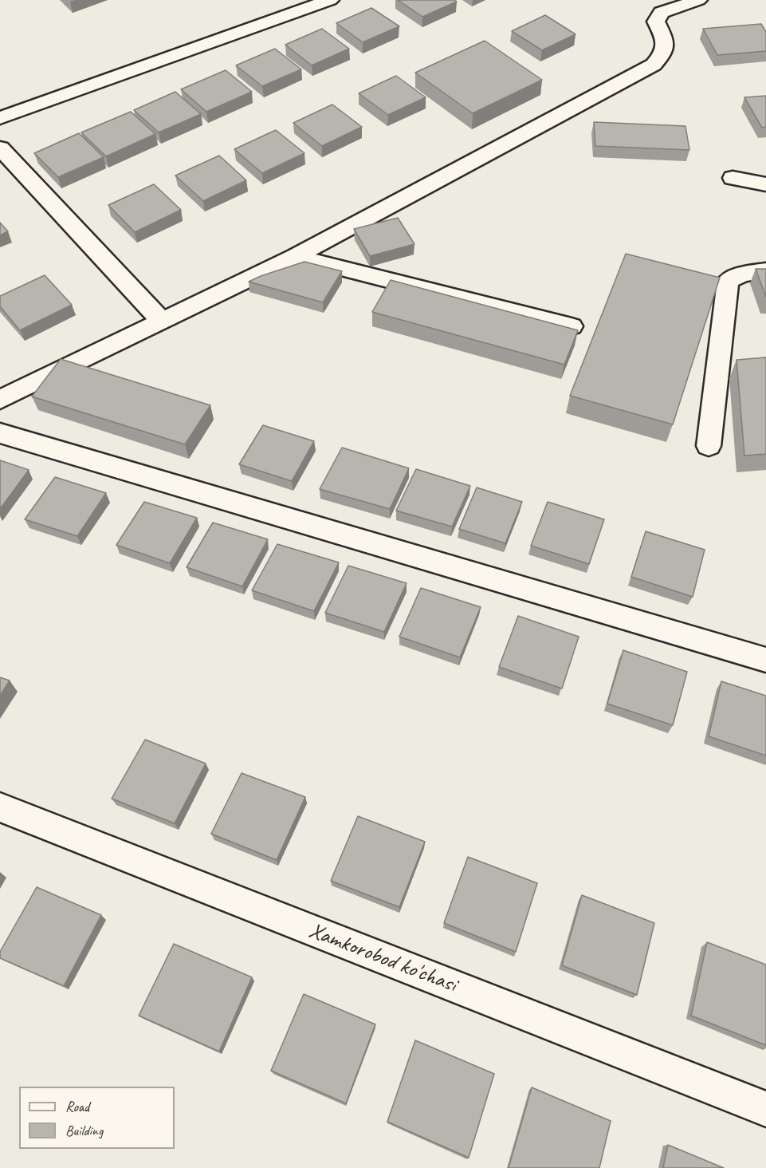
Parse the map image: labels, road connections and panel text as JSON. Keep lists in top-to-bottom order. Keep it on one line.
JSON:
{"streets":{"street":["Xamkorobod ko'chasi"]},"legend":["Road","Building"]}
